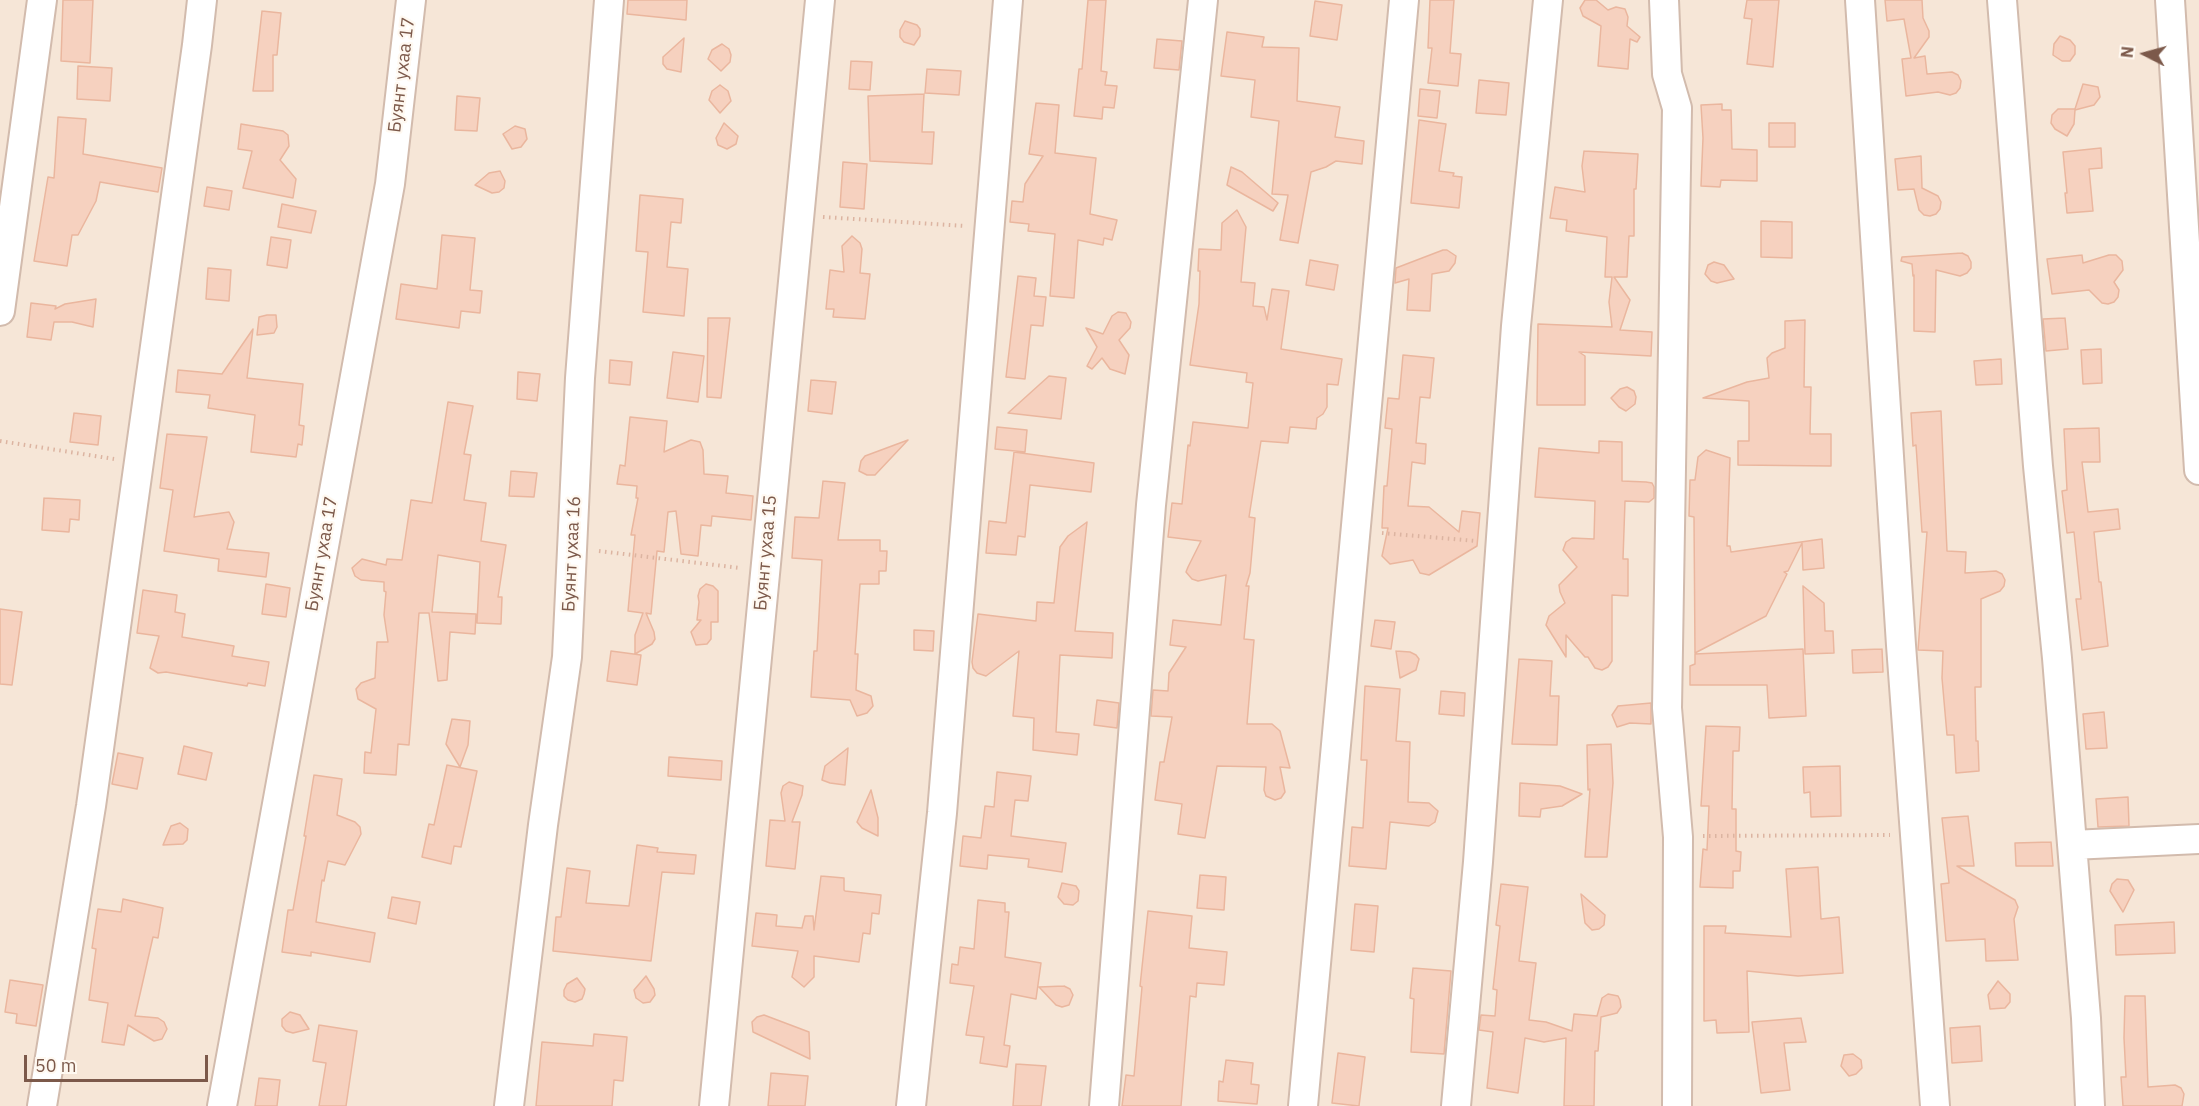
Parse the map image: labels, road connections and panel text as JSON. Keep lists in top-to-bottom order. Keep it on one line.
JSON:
{"streets":{"street":["Буянт ухаа 17","Буянт ухаа 15","Буянт ухаа 16"]},"scale_bar":"50 m","north":"left"}
